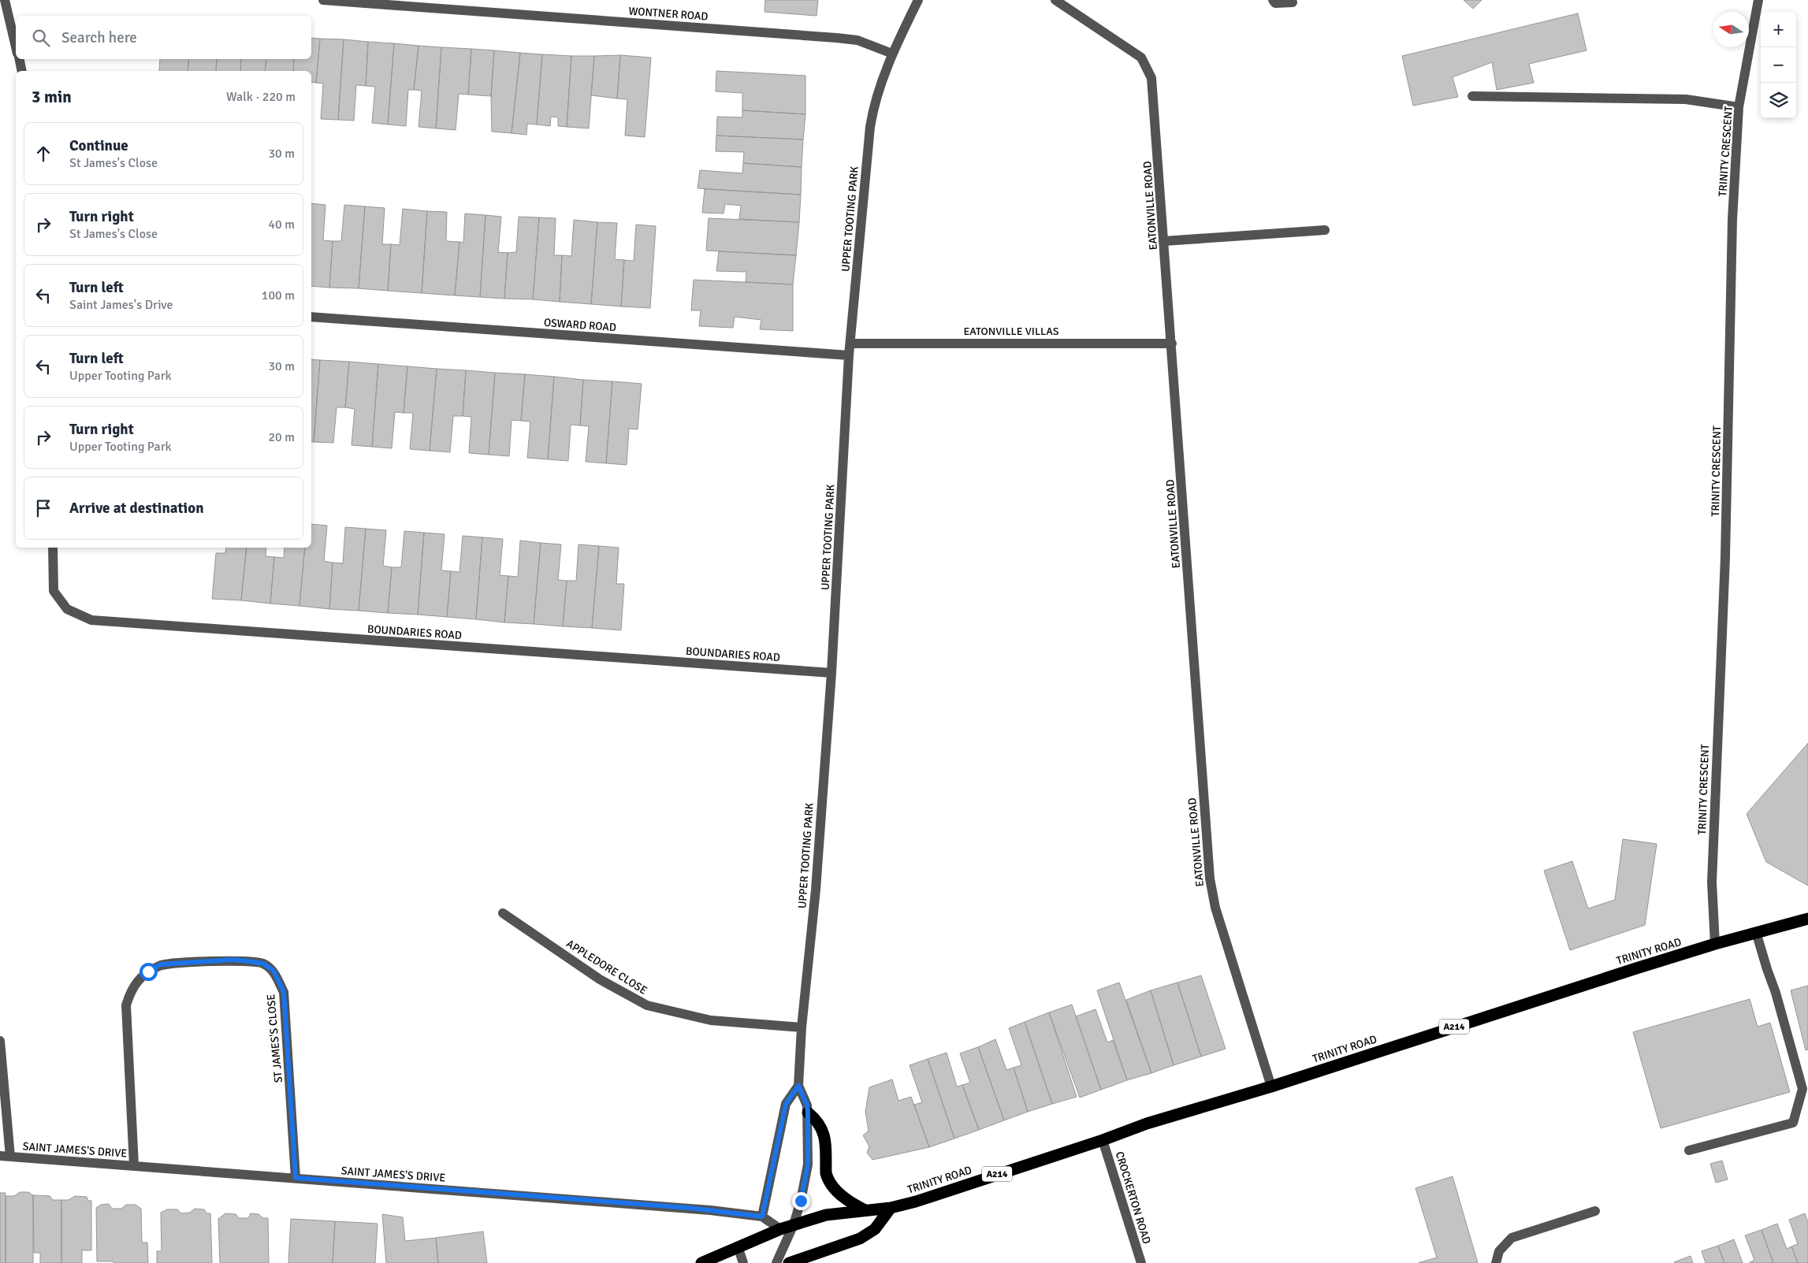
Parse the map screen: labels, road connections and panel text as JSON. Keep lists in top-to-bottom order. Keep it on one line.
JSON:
{"streets":{"highway":["TRINITY ROAD","A214"],"street":["WONTNER ROAD","TRINITY CRESCENT","EATONVILLE ROAD","UPPER TOOTING PARK","OSWARD ROAD","EATONVILLE VILLAS","BOUNDARIES ROAD","APPLEDORE CLOSE","ST JAMES'S CLOSE","SAINT JAMES'S DRIVE","CROCKERTON ROAD"]},"crossings":[["WONTNER ROAD","UPPER TOOTING PARK"],["TRINITY CRESCENT","TRINITY ROAD"],["EATONVILLE ROAD","EATONVILLE VILLAS"],["EATONVILLE ROAD","TRINITY ROAD"],["UPPER TOOTING PARK","OSWARD ROAD"],["UPPER TOOTING PARK","EATONVILLE VILLAS"],["UPPER TOOTING PARK","BOUNDARIES ROAD"],["UPPER TOOTING PARK","TRINITY ROAD"],["UPPER TOOTING PARK","APPLEDORE CLOSE"],["TRINITY ROAD","SAINT JAMES'S DRIVE"],["TRINITY ROAD","CROCKERTON ROAD"],["ST JAMES'S CLOSE","SAINT JAMES'S DRIVE"]],"north":"left","page":{"map_buttons":["+","−"],"search":"Search here","heading":["3 min","Walk · 220 m"],"list":[["Continue","St James's Close","30 m"],["Turn right","St James's Close","40 m"],["Turn left","Saint James's Drive","100 m"],["Turn left","Upper Tooting Park","30 m"],["Turn right","Upper Tooting Park","20 m"],"Arrive at destination"]}}
